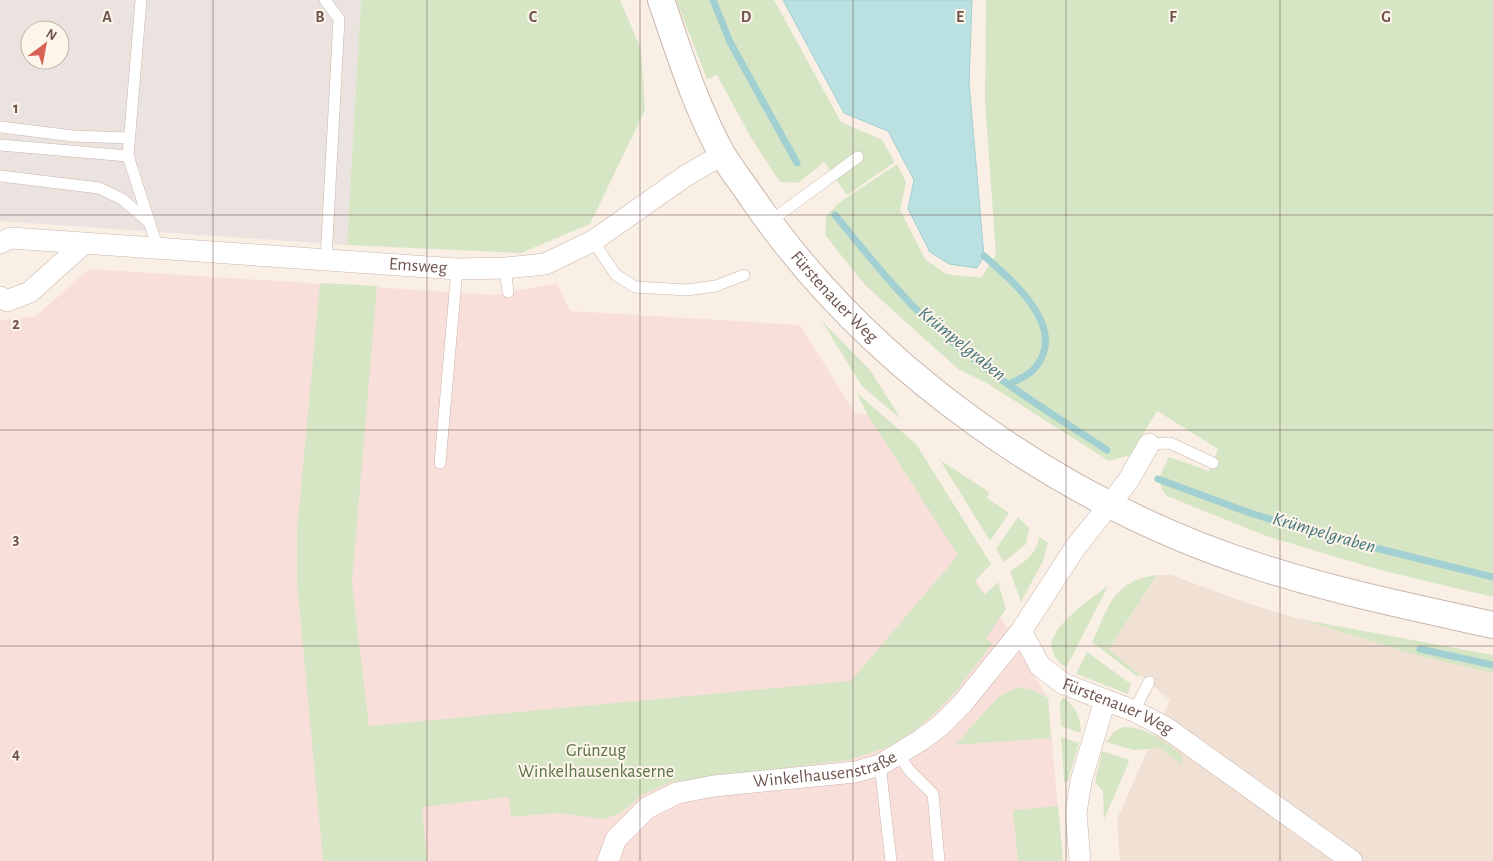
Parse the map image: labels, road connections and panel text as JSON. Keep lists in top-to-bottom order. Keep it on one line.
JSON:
{"streets":{"street":["Emsweg","Fürstenauer Weg","Winkelhausenstraße"]},"crossings":[["Emsweg","Fürstenauer Weg"],["Fürstenauer Weg","Winkelhausenstraße"]],"water":["Krümpelgraben"],"parks":["Grünzug Winkelhausenkaserne"],"north":"top right","grid":{"columns":["A","B","C","D","E","F","G"],"rows":["1","2","3","4"]}}
